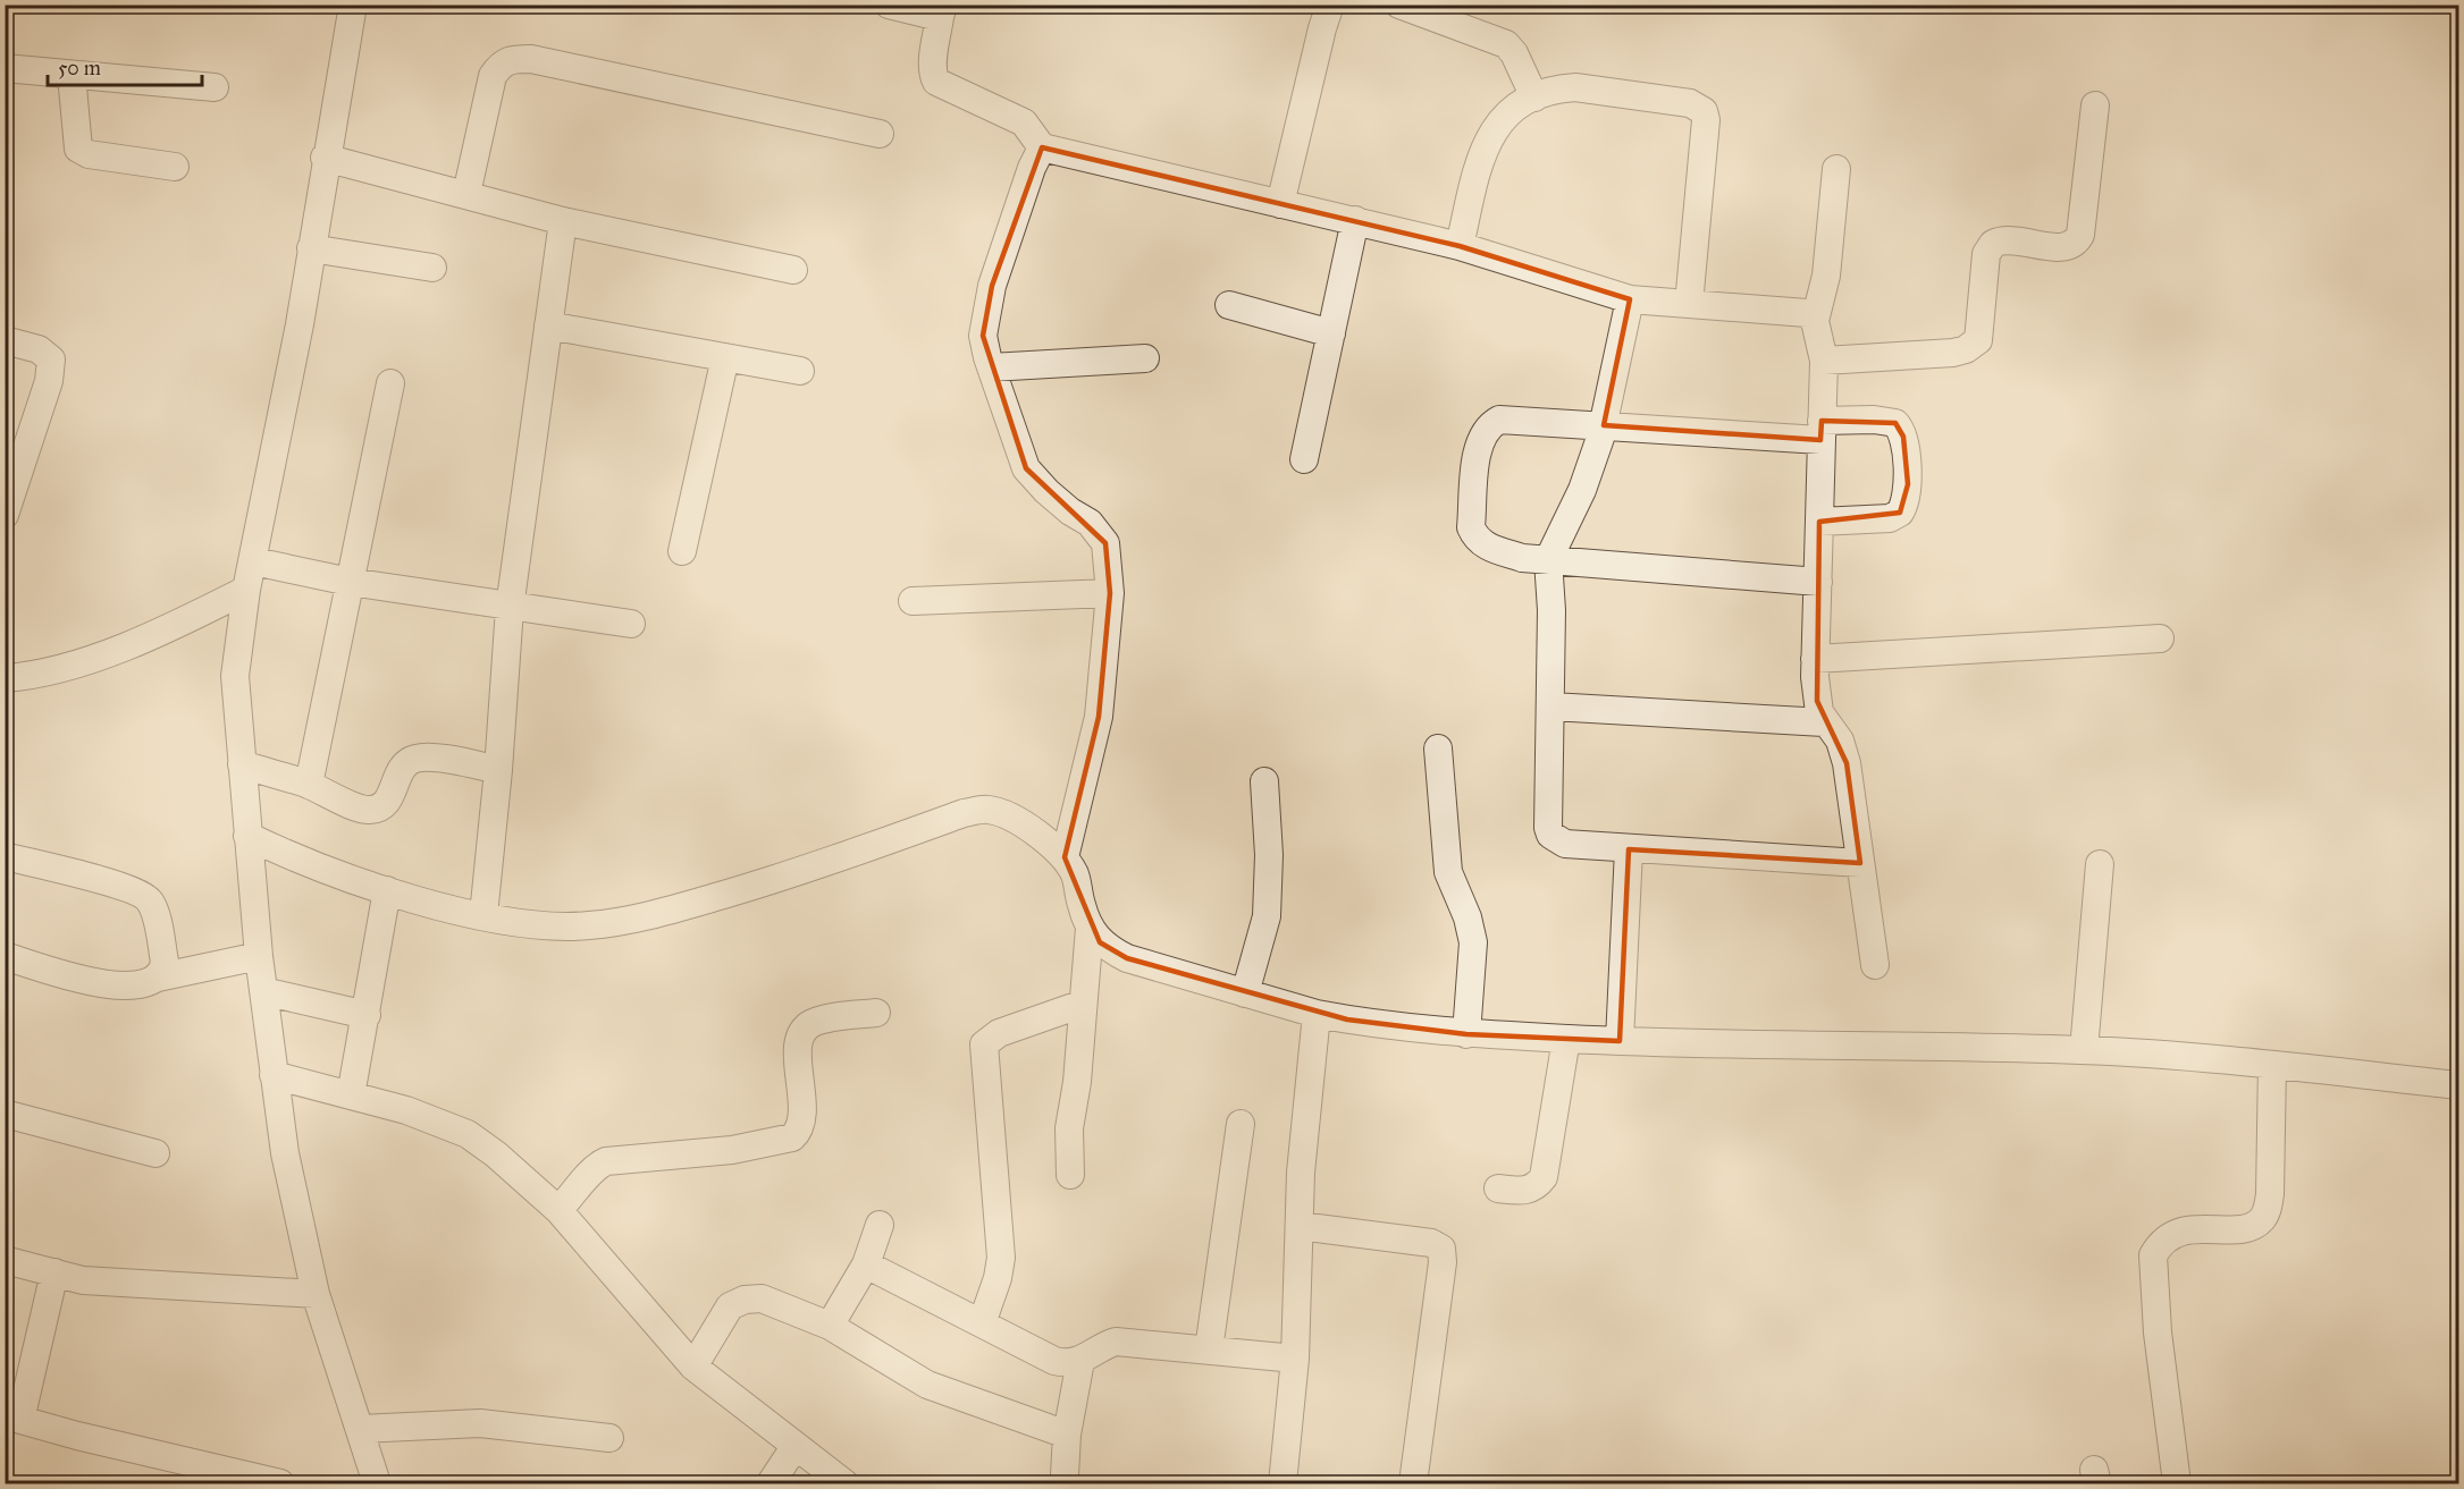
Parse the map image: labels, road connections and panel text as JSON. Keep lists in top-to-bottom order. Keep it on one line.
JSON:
{"scale_bar":"50 m"}
